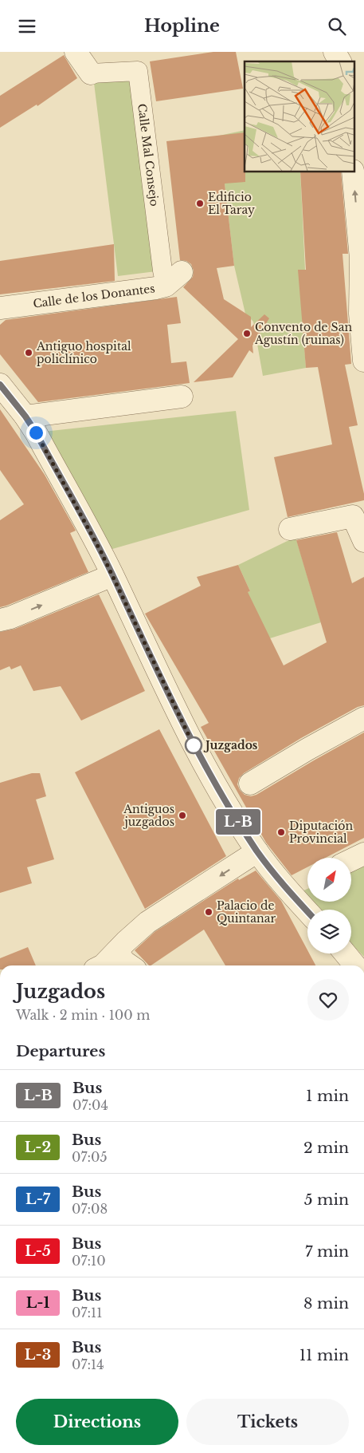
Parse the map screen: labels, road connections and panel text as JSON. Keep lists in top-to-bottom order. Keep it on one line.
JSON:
{"streets":{"street":["Calle Mal Consejo","Calle de los Donantes"]},"crossings":[["Calle Mal Consejo","Calle de los Donantes"]],"places":["Edificio El Taray","Convento de San Agustín (ruinas)","Antiguo hospital policlínico","Juzgados","Antiguos juzgados","Diputación Provincial","Palacio de Quintanar"],"lines":["bus line L-B"],"north":"top right","page":{"header":"Hopline","on_map":"L-B","heading":[["Juzgados","Walk · 2 min · 100 m"],"Departures"],"list":[{"mark":"L-B","name":"Bus","note":"07:04","value":"1 min"},{"mark":"L-2","name":"Bus","note":"07:05","value":"2 min"},{"mark":"L-7","name":"Bus","note":"07:08","value":"5 min"},{"mark":"L-5","name":"Bus","note":"07:10","value":"7 min"},{"mark":"L-1","name":"Bus","note":"07:11","value":"8 min"},{"mark":"L-3","name":"Bus","note":"07:14","value":"11 min"}],"buttons":["Directions","Tickets"]}}
